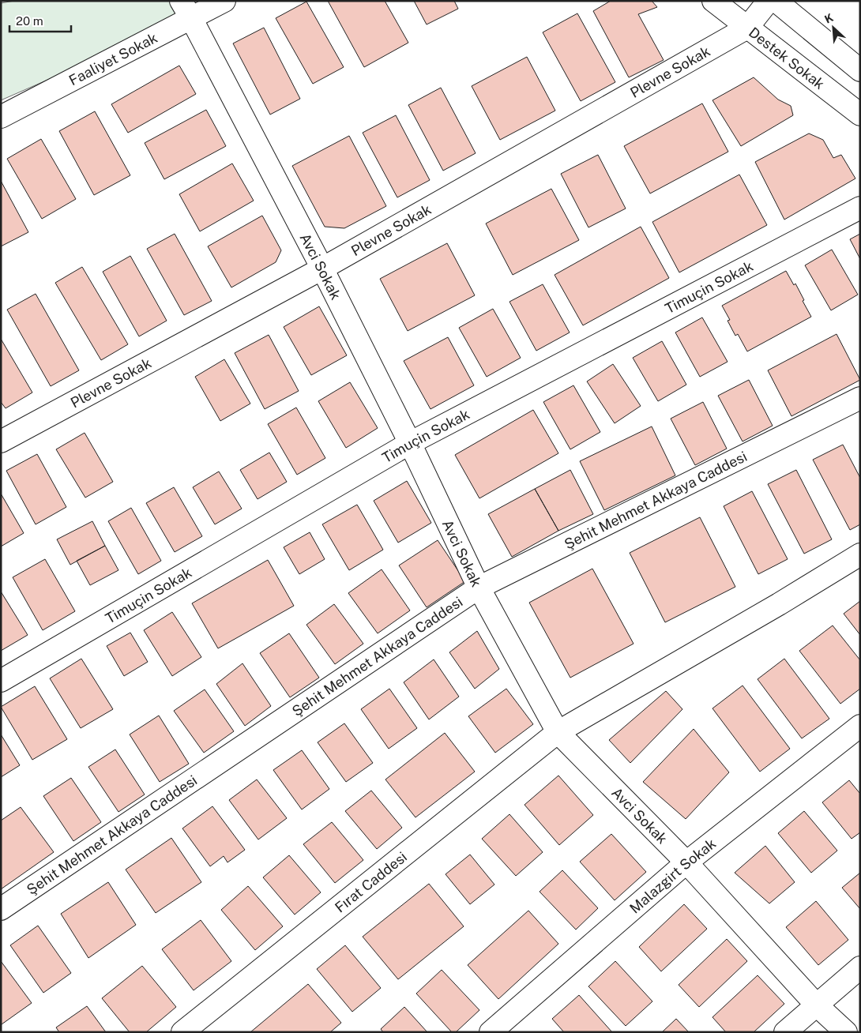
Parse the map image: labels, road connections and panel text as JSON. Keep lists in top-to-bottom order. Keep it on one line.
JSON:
{"streets":{"street":["Destek Sokak","Faaliyet Sokak","Plevne Sokak","Avci Sokak","Timuçin Sokak","Şehit Mehmet Akkaya Caddesi","Malazgirt Sokak","Fırat Caddesi"]},"crossings":[["Destek Sokak","Plevne Sokak"],["Faaliyet Sokak","Avci Sokak"],["Plevne Sokak","Avci Sokak"],["Avci Sokak","Timuçin Sokak"],["Avci Sokak","Şehit Mehmet Akkaya Caddesi"],["Avci Sokak","Malazgirt Sokak"],["Avci Sokak","Fırat Caddesi"]],"scale_bar":"20 m","north":"top left"}
